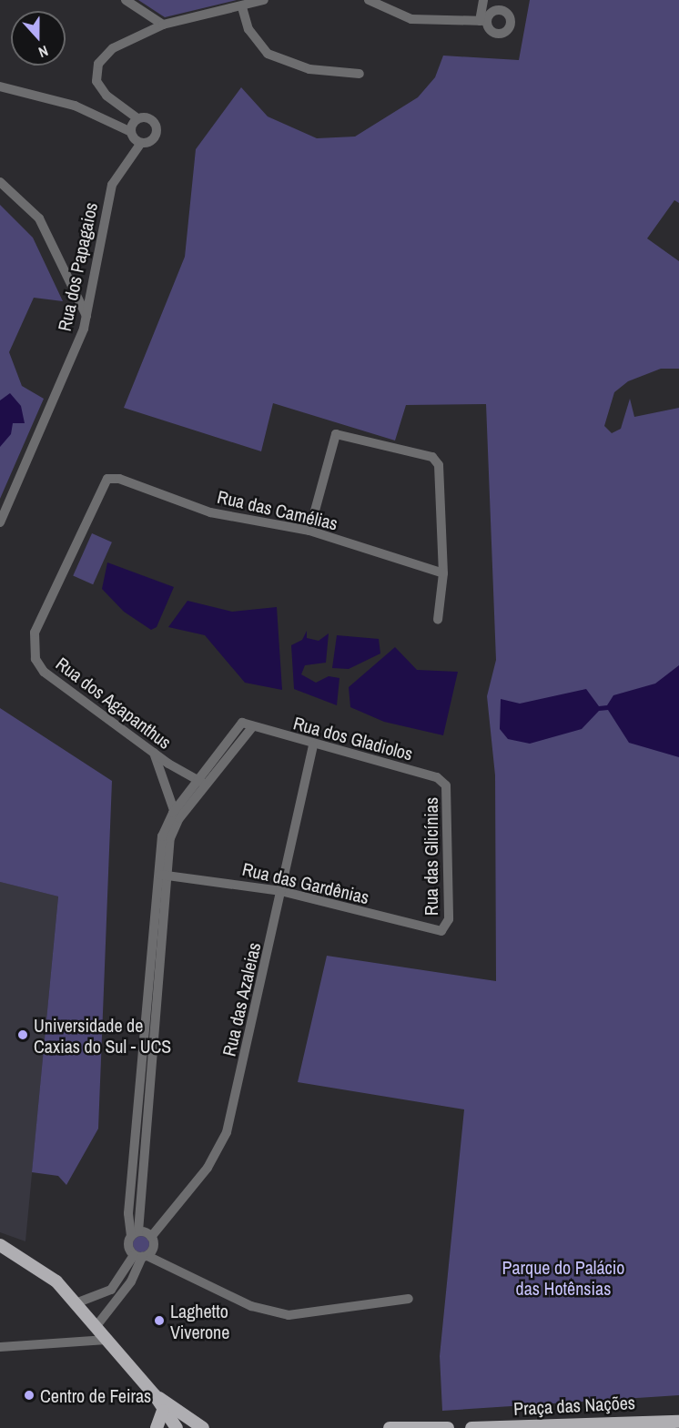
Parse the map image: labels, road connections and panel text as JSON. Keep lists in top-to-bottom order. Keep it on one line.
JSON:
{"streets":{"main road":["Praça das Nações"],"street":["Rua dos Papagaios","Rua das Camélias","Rua dos Agapanthus","Rua dos Gladiolos","Rua das Glicínias","Rua das Gardênias","Rua das Azaleias"]},"crossings":[["Rua das Camélias","Rua dos Agapanthus"],["Rua dos Agapanthus","Rua dos Gladiolos"],["Rua dos Gladiolos","Rua das Glicínias"],["Rua dos Gladiolos","Rua das Azaleias"],["Rua das Glicínias","Rua das Gardênias"],["Rua das Gardênias","Rua das Azaleias"]],"parks":["Parque do Palácio das Hotênsias"],"places":["Universidade de Caxias do Sul - UCS","Laghetto Viverone","Centro de Feiras"],"north":"bottom"}
